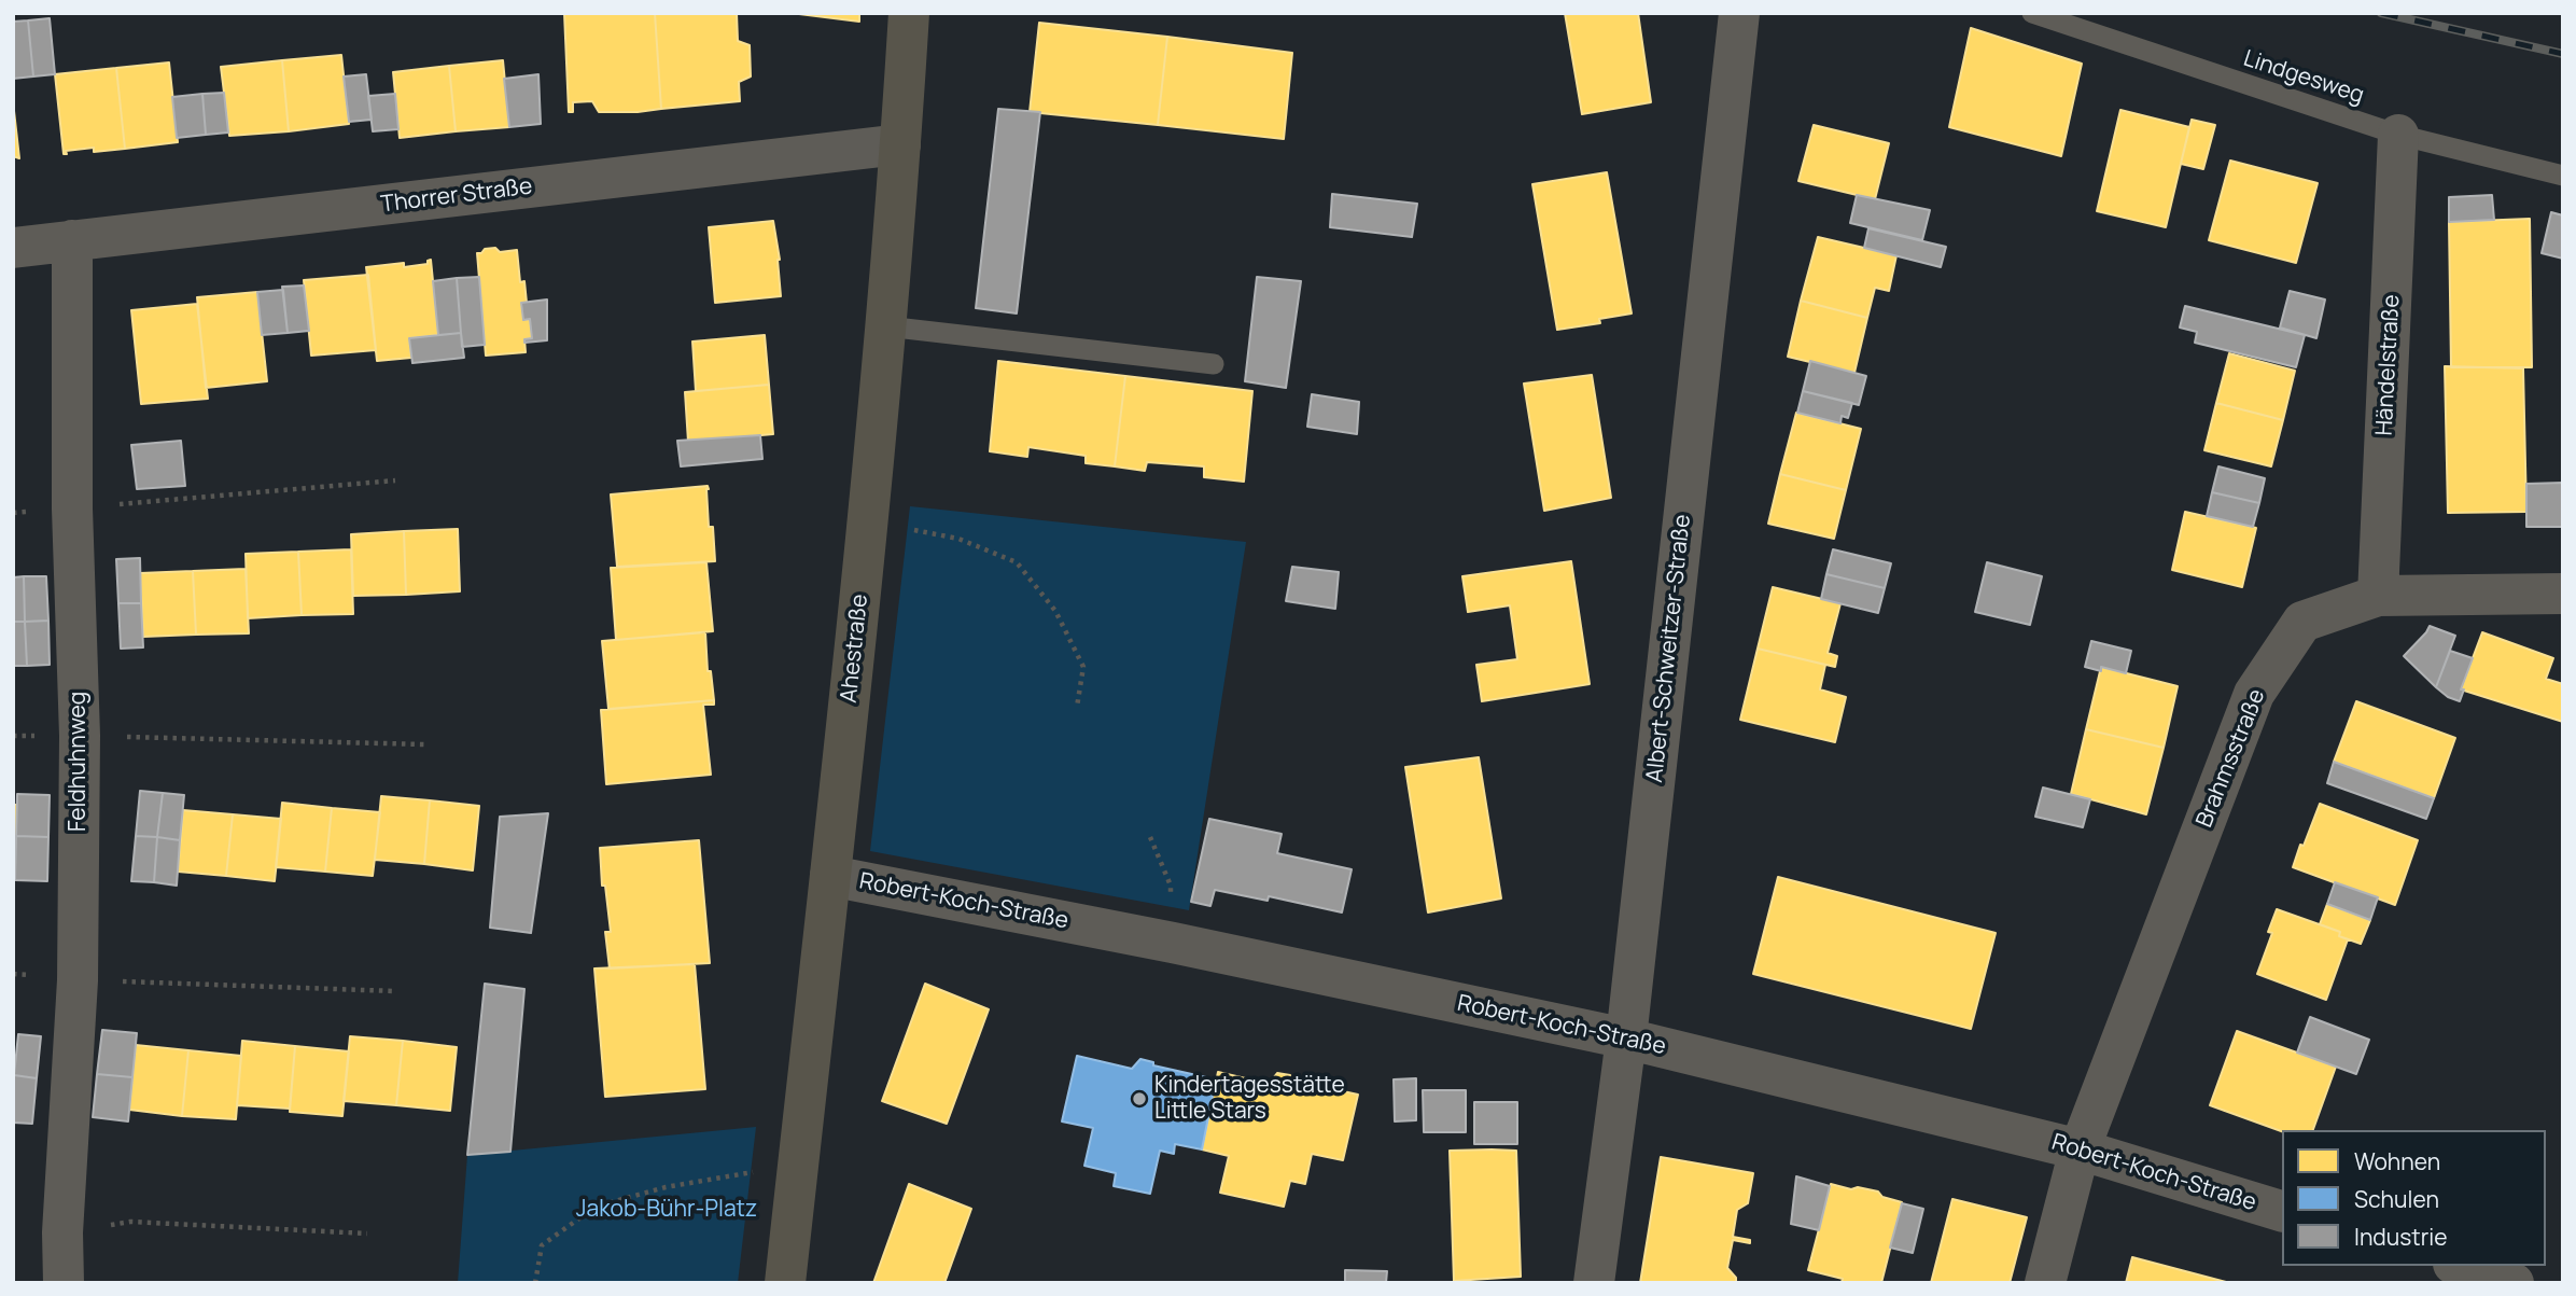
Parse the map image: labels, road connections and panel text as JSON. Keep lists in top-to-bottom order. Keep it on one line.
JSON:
{"streets":{"street":["Thorrer Straße","Händelstraße","Ahestraße","Albert-Schweitzer-Straße","Brahmsstraße","Feldhuhnweg","Robert-Koch-Straße"],"lane":["Lindgesweg"]},"crossings":[["Lindgesweg","Händelstraße"],["Thorrer Straße","Ahestraße"],["Thorrer Straße","Feldhuhnweg"],["Händelstraße","Brahmsstraße"],["Ahestraße","Robert-Koch-Straße"],["Albert-Schweitzer-Straße","Robert-Koch-Straße"],["Brahmsstraße","Robert-Koch-Straße"]],"parks":["Jakob-Bühr-Platz"],"places":["Kindertagesstätte Little Stars"],"legend":["Wohnen","Schulen","Industrie"]}
